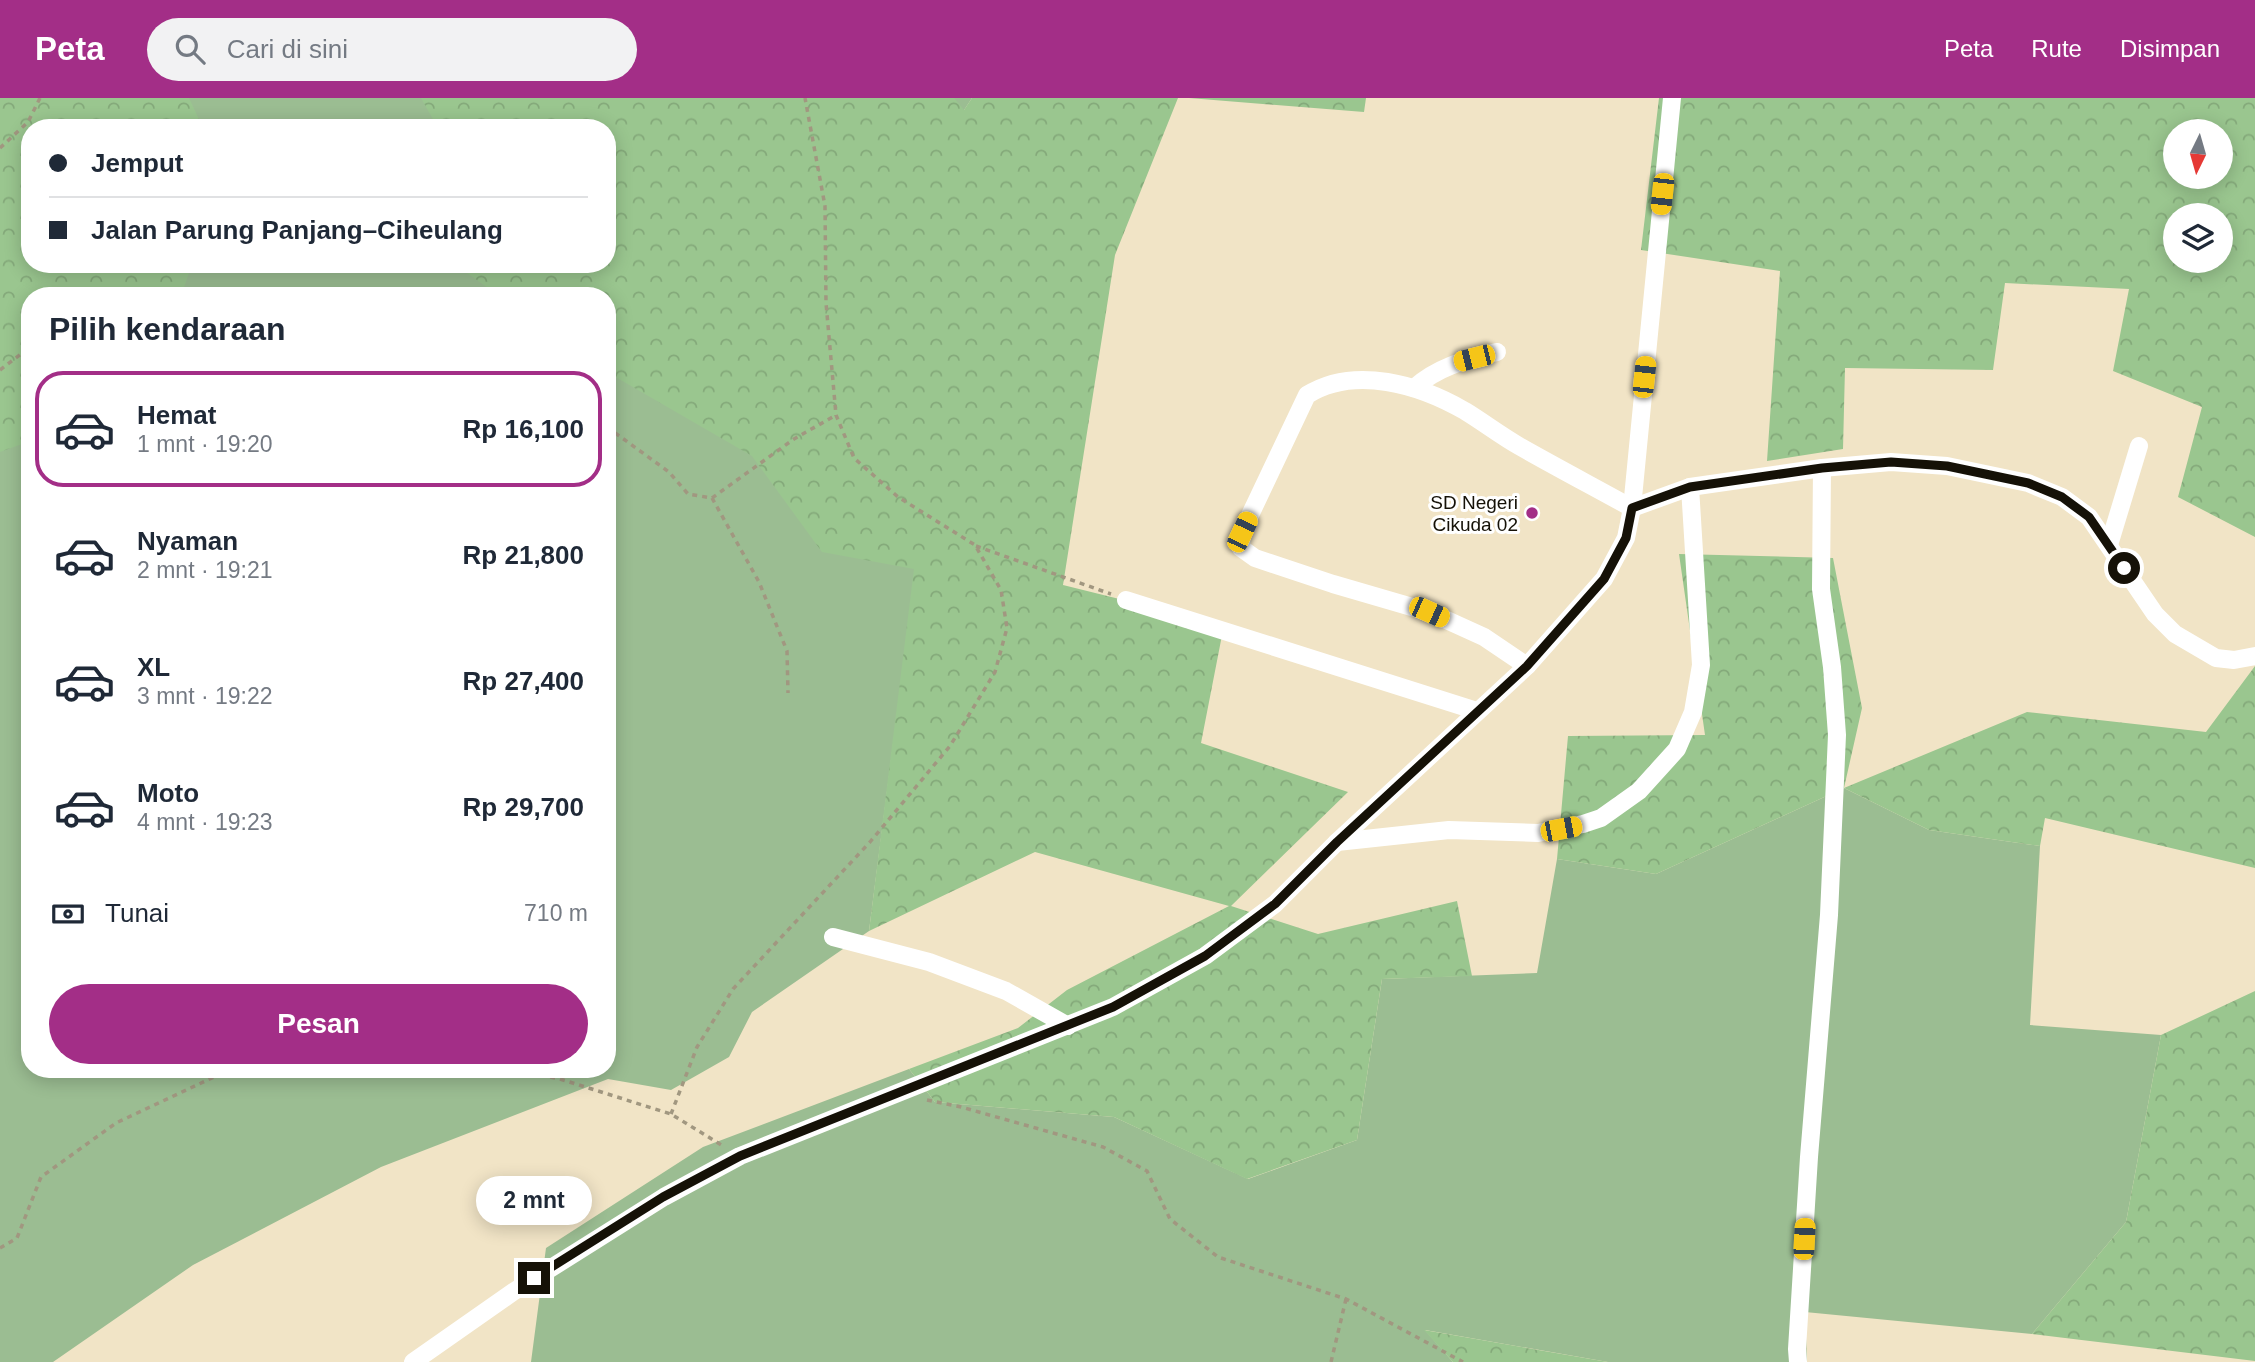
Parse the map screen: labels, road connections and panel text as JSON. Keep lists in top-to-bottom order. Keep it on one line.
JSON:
{"places":["SD Negeri Cikuda 02"],"north":"bottom","page":{"header":"Peta","search":"Cari di sini","nav":["Peta","Rute","Disimpan"],"banner":["Jemput","Jalan Parung Panjang–Ciheulang"],"heading":"Pilih kendaraan","list":[{"name":"Hemat","note":"1 mnt · 19:20","value":"Rp 16,100"},{"name":"Nyaman","note":"2 mnt · 19:21","value":"Rp 21,800"},{"name":"XL","note":"3 mnt · 19:22","value":"Rp 27,400"},{"name":"Moto","note":"4 mnt · 19:23","value":"Rp 29,700"}],"pay":["Tunai","710 m"],"buttons":"Pesan","bubble":"2 mnt"}}
